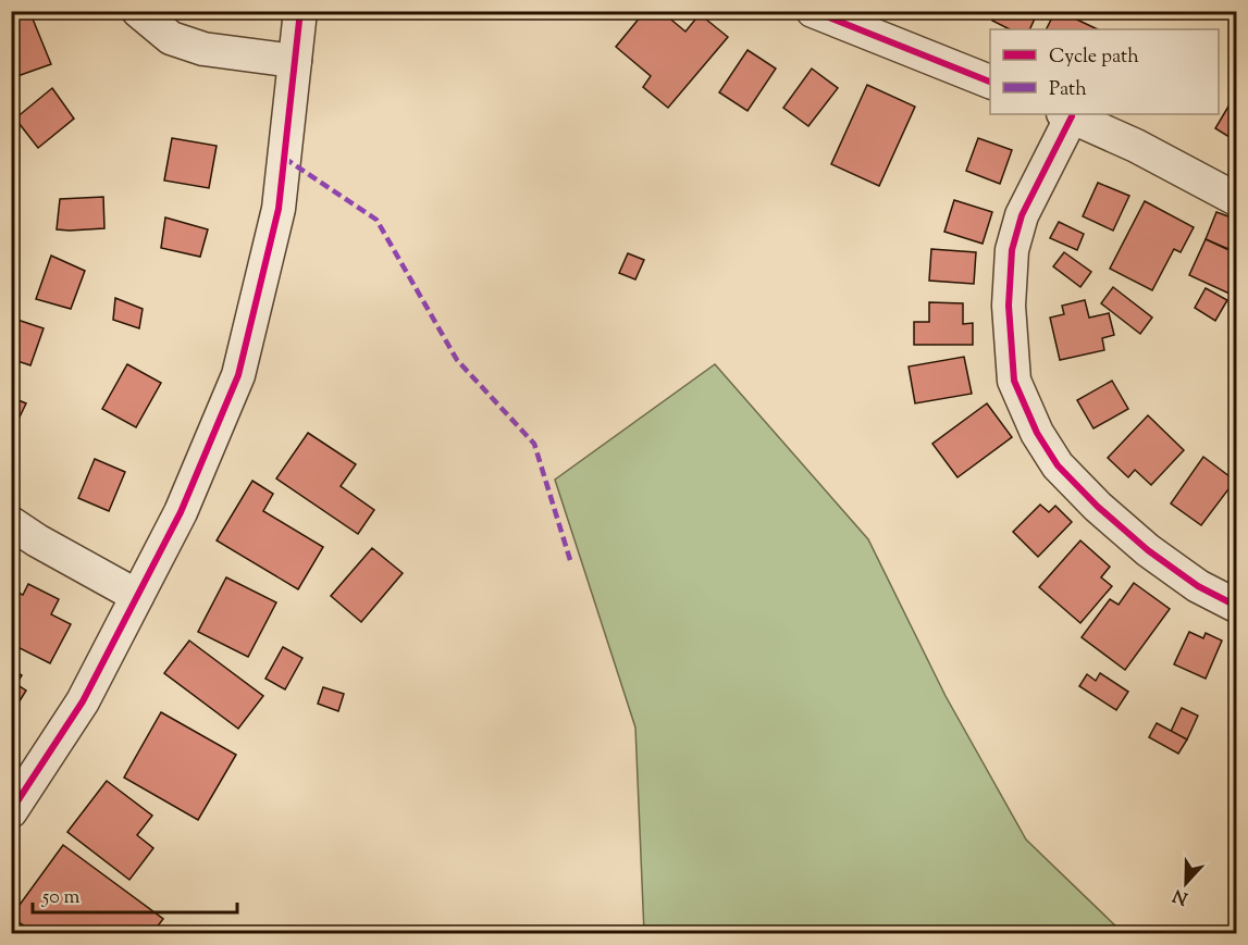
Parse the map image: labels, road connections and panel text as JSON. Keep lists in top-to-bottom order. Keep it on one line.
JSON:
{"legend":["Cycle path","Path"],"scale_bar":"50 m","north":"bottom"}
